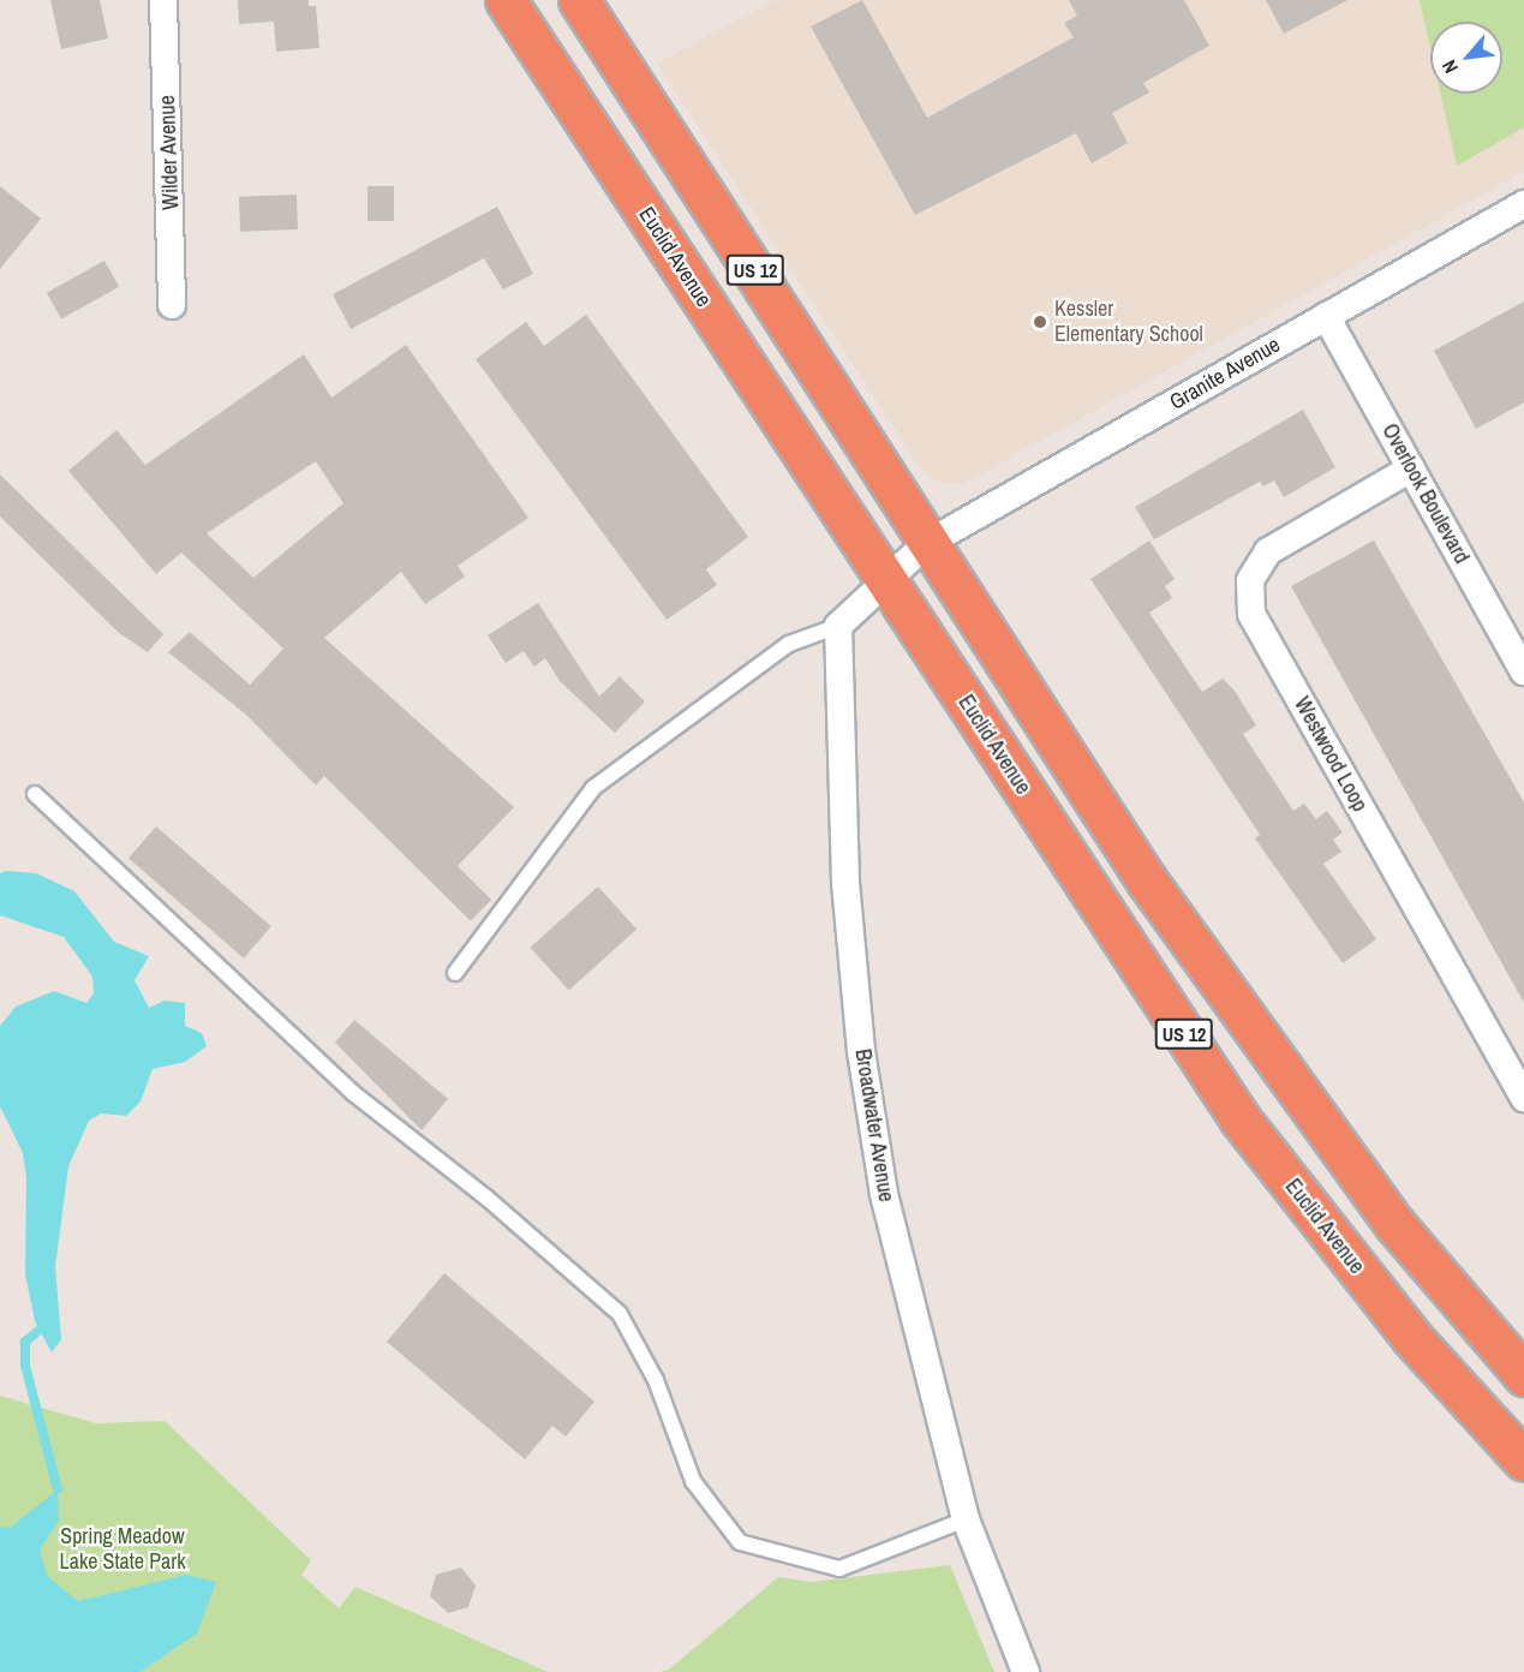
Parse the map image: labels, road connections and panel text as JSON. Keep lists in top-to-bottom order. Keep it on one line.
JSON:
{"streets":{"highway":["Euclid Avenue","US 12"],"street":["Wilder Avenue","Granite Avenue","Overlook Boulevard","Westwood Loop","Broadwater Avenue"]},"crossings":[["Euclid Avenue","Granite Avenue"],["US 12","Granite Avenue"],["Granite Avenue","Overlook Boulevard"],["Overlook Boulevard","Westwood Loop"]],"parks":["Spring Meadow Lake State Park"],"places":["Kessler Elementary School"],"north":"bottom left"}
